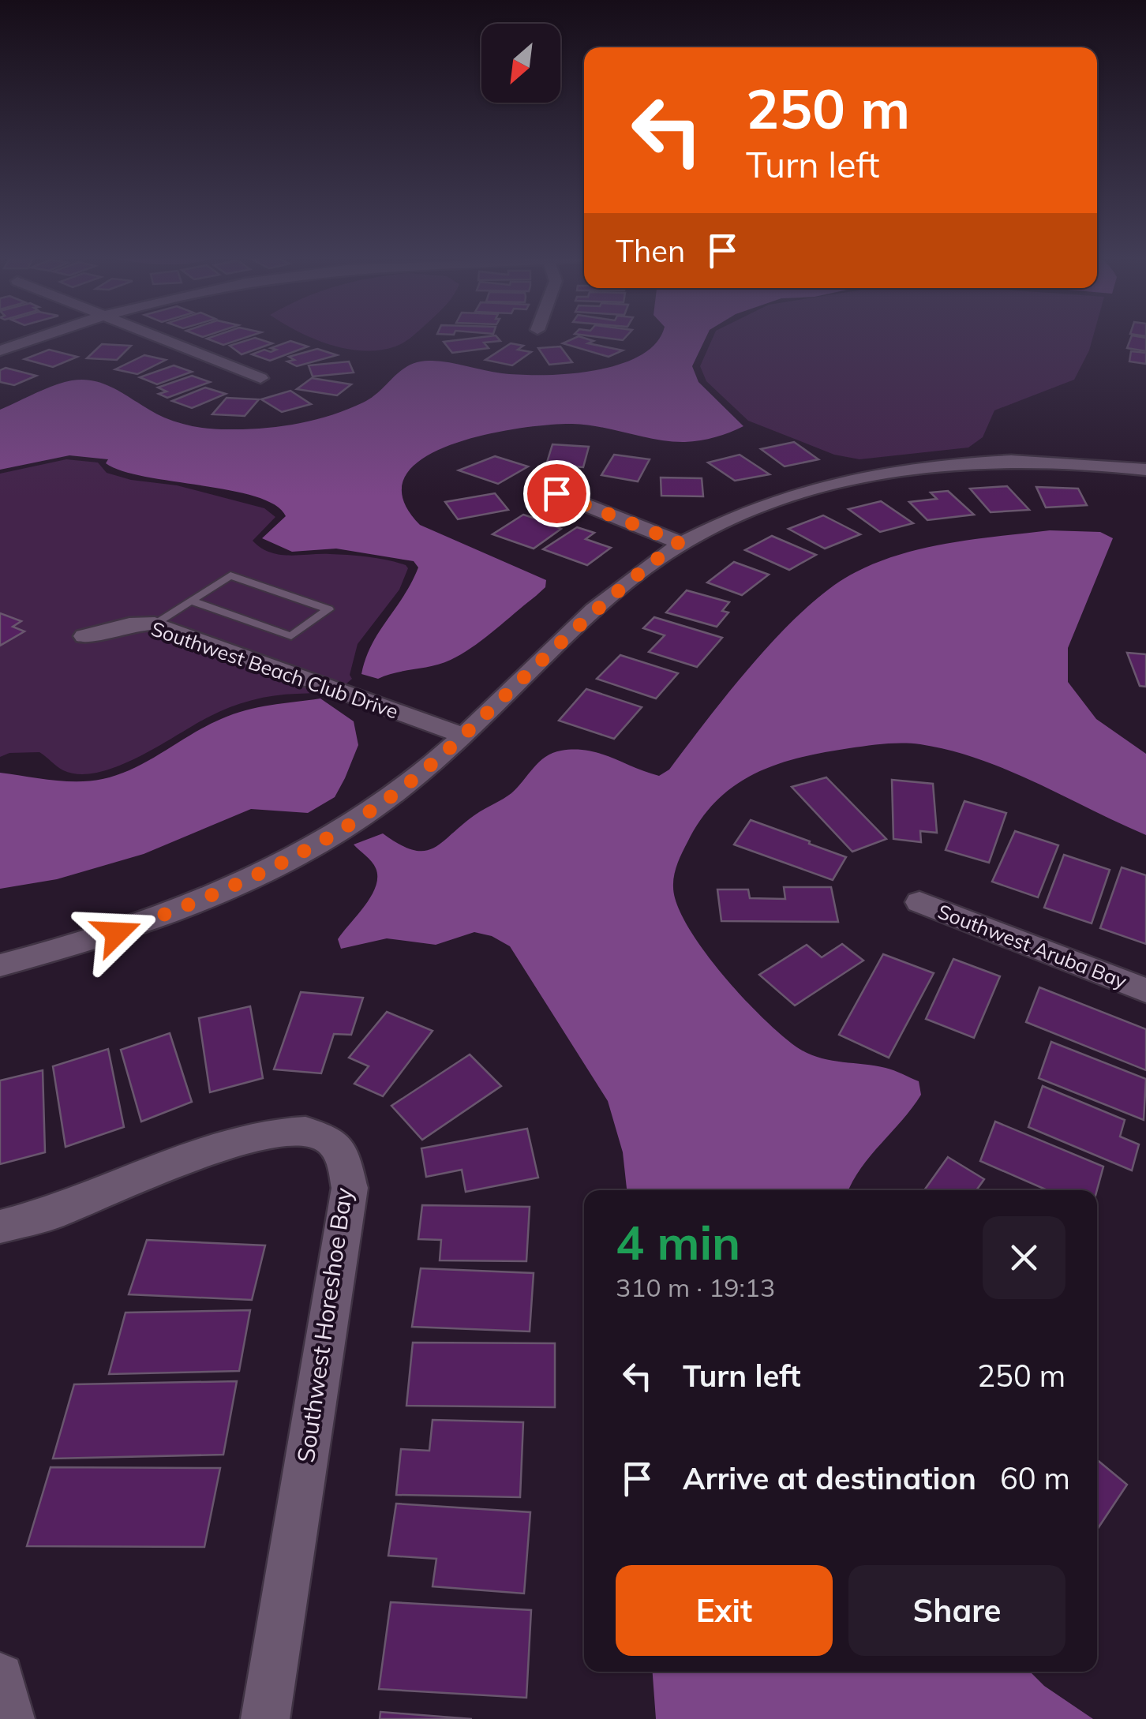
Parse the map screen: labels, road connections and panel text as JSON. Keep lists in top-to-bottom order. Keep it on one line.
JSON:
{"streets":{"street":["Southwest Beach Club Drive","Southwest Aruba Bay","Southwest Horeshoe Bay"]},"north":"bottom left","page":{"turn":["250 m","Turn left"],"then":"Then","heading":["4 min","310 m · 19:13"],"list":[{"name":"Turn left","value":"250 m"},{"name":"Arrive at destination","value":"60 m"}],"buttons":["Exit","Share"]}}
